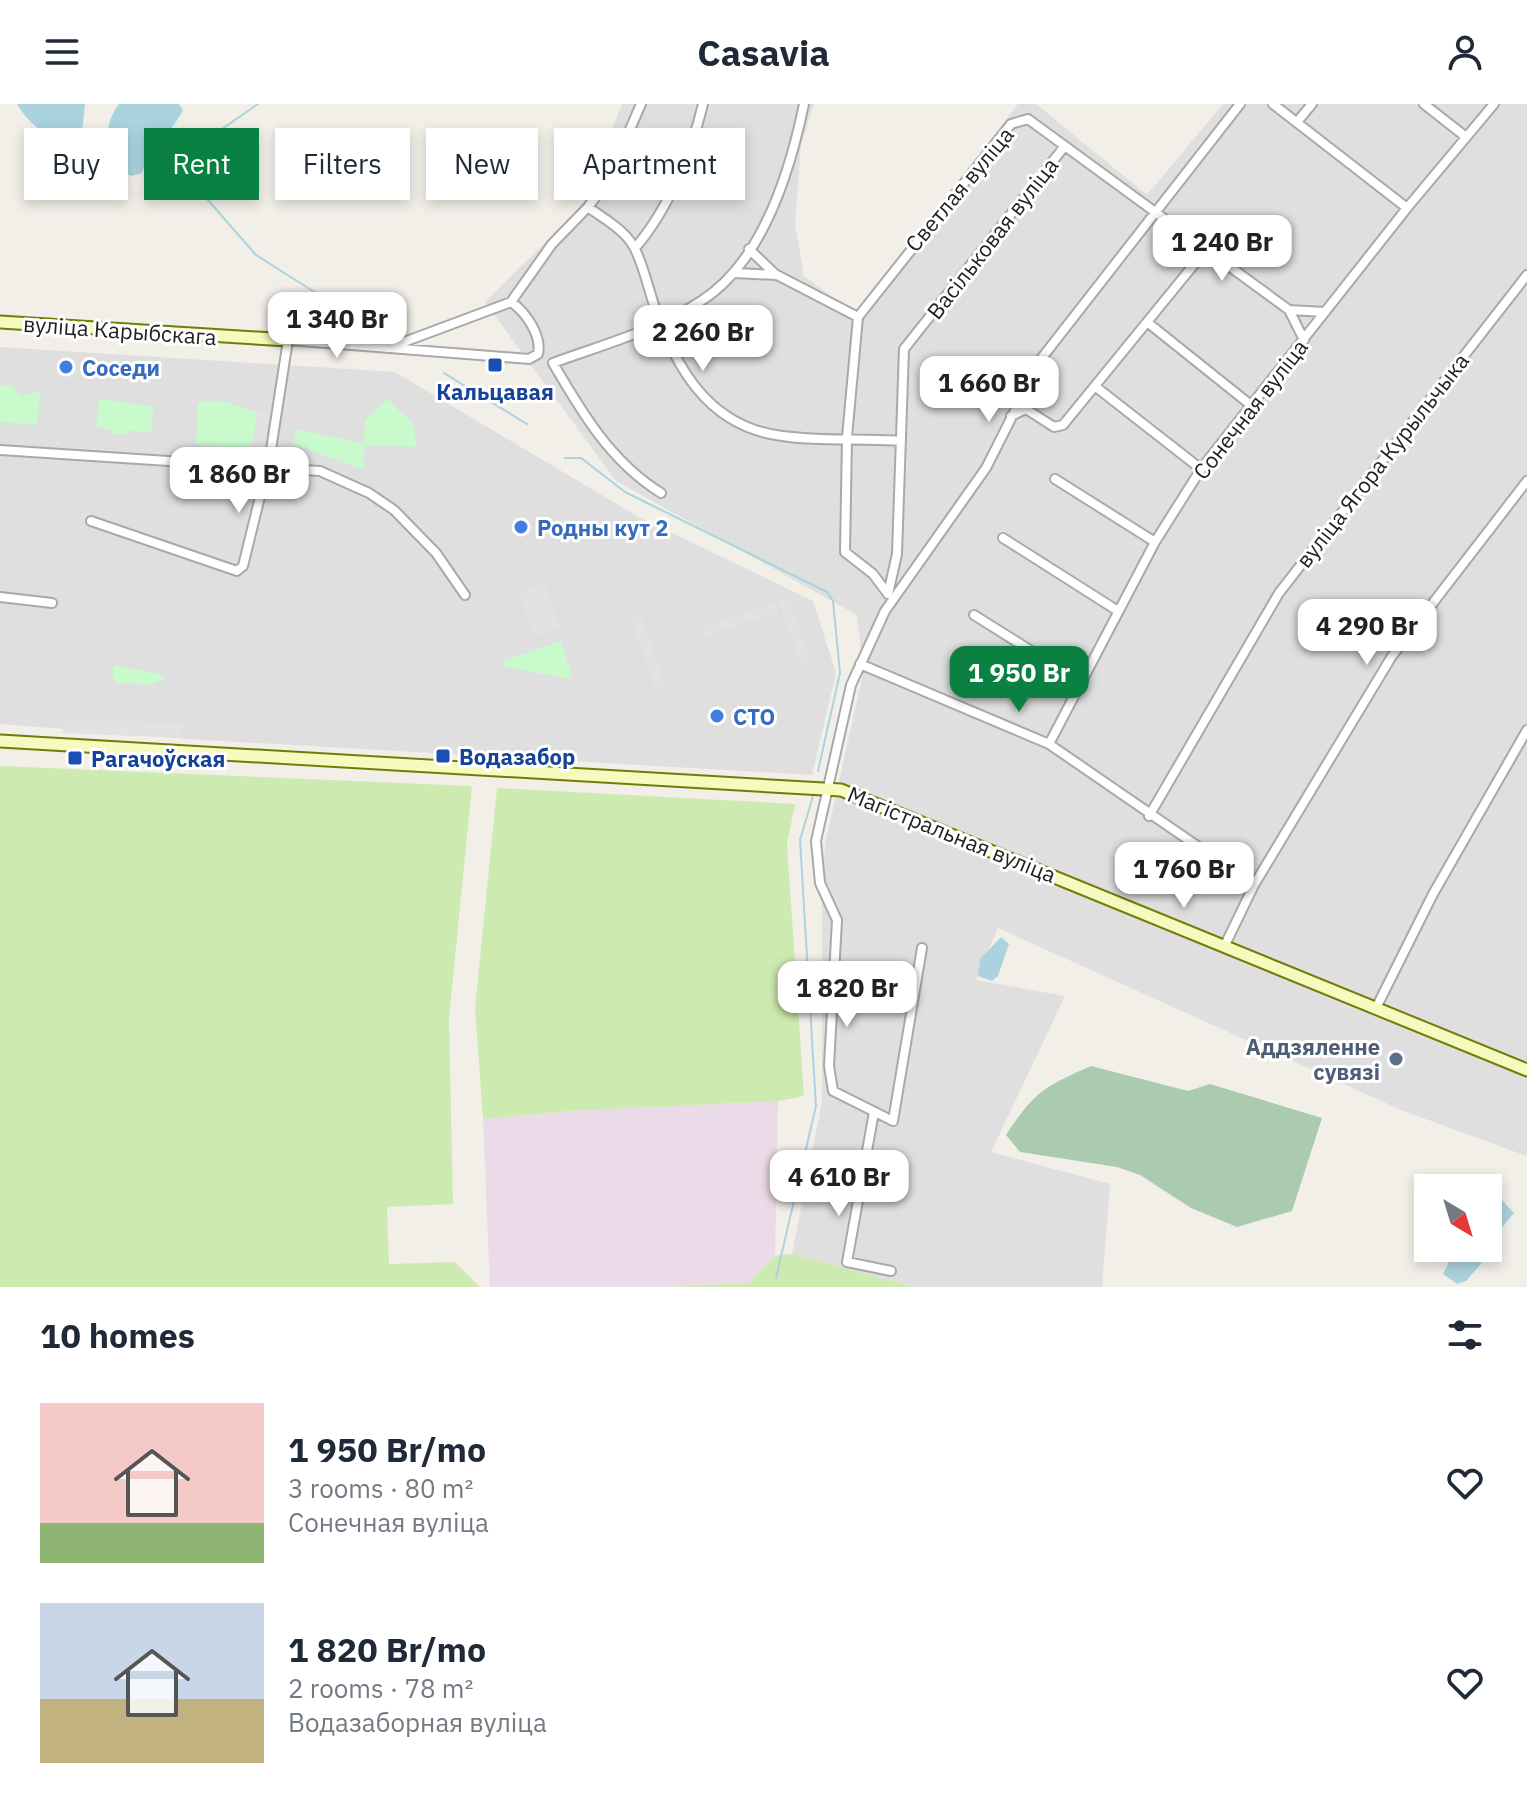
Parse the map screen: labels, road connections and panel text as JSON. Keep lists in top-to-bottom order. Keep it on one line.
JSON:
{"streets":{"main road":["вуліца Карыбскага","Магістральная вуліца"],"street":["Светлая вуліца","Васільковая вуліца","Сонечная вуліца","вуліца Ягора Курыльчыка"]},"crossings":[["Светлая вуліца","Васільковая вуліца"]],"places":{"transit":["Кальцавая","Водазабор","Рагачоўская"],"other":["Соседи","Родны кут 2","СТО","Аддзяленне сувязі"]},"north":"bottom right","page":{"header":"Casavia","chip":["Buy","Rent","Filters","New","Apartment"],"price":["1 240 Br","1 340 Br","2 260 Br","1 660 Br","1 860 Br","4 290 Br","1 950 Br","1 760 Br","1 820 Br","4 610 Br"],"heading":"10 homes","list":[{"name":"1 950 Br/mo","note":"3 rooms · 80 m² · Сонечная вуліца"},{"name":"1 820 Br/mo","note":"2 rooms · 78 m² · Водазаборная вуліца"}]}}
